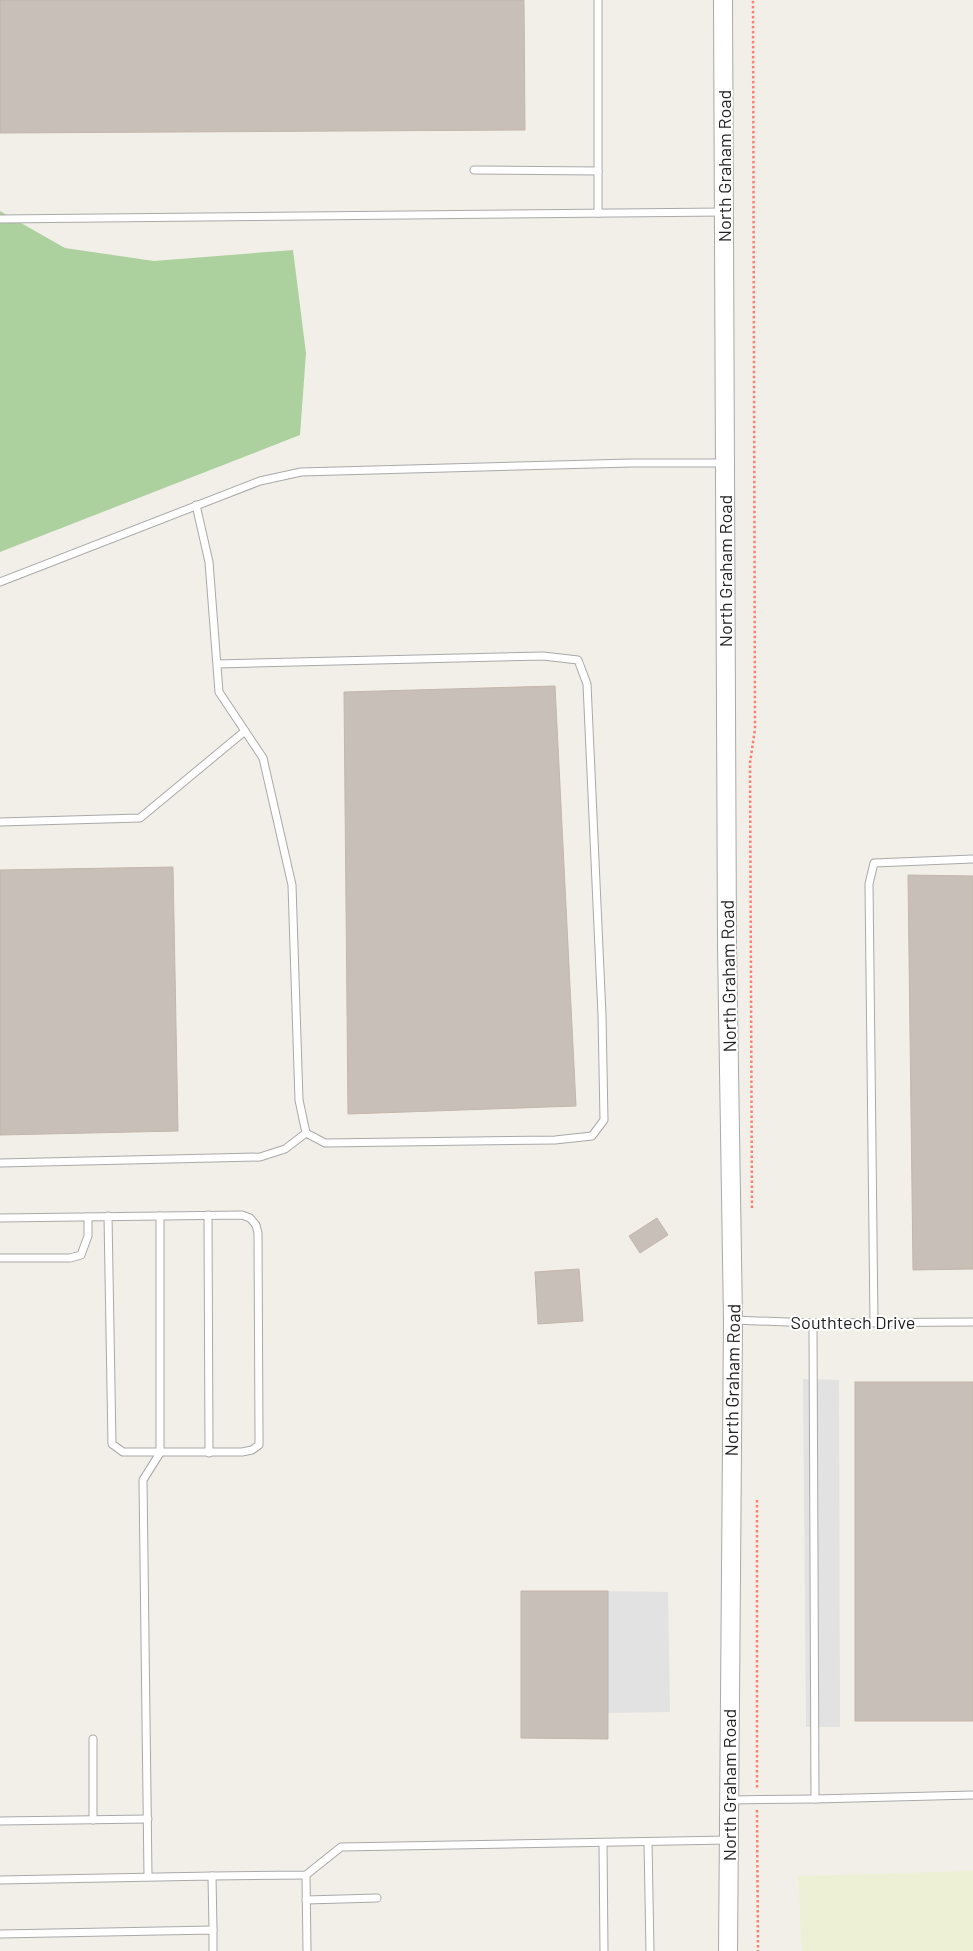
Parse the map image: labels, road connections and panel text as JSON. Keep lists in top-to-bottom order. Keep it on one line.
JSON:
{"streets":{"street":["North Graham Road"],"lane":["Southtech Drive"]},"crossings":[["North Graham Road","Southtech Drive"]]}
